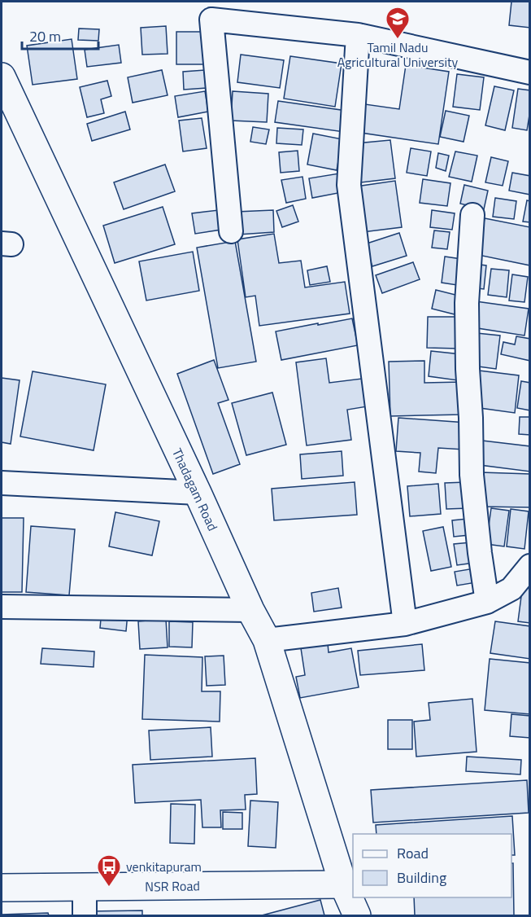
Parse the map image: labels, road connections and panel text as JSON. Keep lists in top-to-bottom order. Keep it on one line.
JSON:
{"streets":{"main road":["Thadagam Road","NSR Road"]},"crossings":[["Thadagam Road","NSR Road"]],"places":{"school or university":["Tamil Nadu Agricultural University"],"bus stop":["venkitapuram"]},"legend":["Road","Building"],"scale_bar":"20 m"}
